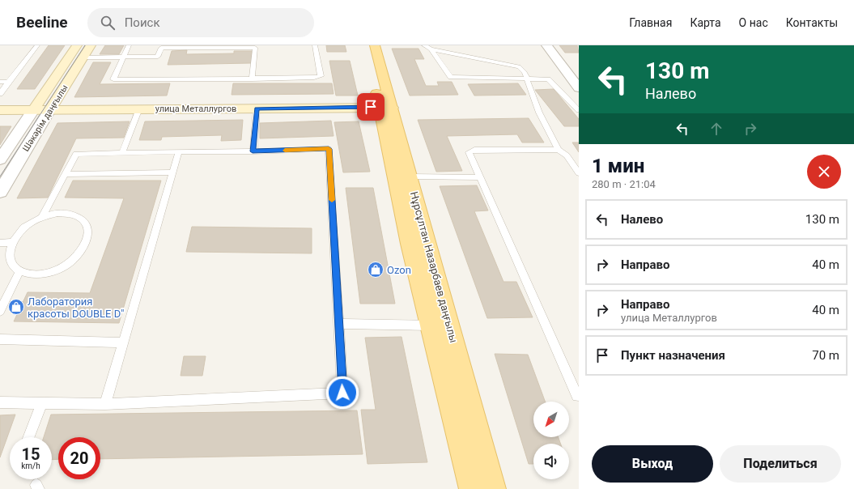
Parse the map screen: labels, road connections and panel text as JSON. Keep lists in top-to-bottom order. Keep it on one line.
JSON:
{"streets":{"main road":["Нұрсұлтан Назарбаев даңғылы"],"street":["улица Металлургов","Шәкәрім даңғылы"]},"crossings":[["улица Металлургов","Шәкәрім даңғылы"],["улица Металлургов","Нұрсұлтан Назарбаев даңғылы"]],"places":{"shop":["Ozon","Лаборатория красоты DOUBLE D\""]},"north":"bottom left","page":{"header":"Beeline","search":"Поиск","nav":["Главная","Карта","О нас","Контакты"],"turn":["130 m","Налево"],"heading":["1 мин","280 m · 21:04"],"list":[{"name":"Налево","value":"130 m"},{"name":"Направо","value":"40 m"},{"name":"Направо","note":"улица Металлургов","value":"40 m"},{"name":"Пункт назначения","value":"70 m"}],"speed":"15 km/h","limit":"20","buttons":["Выход","Поделиться"]}}
